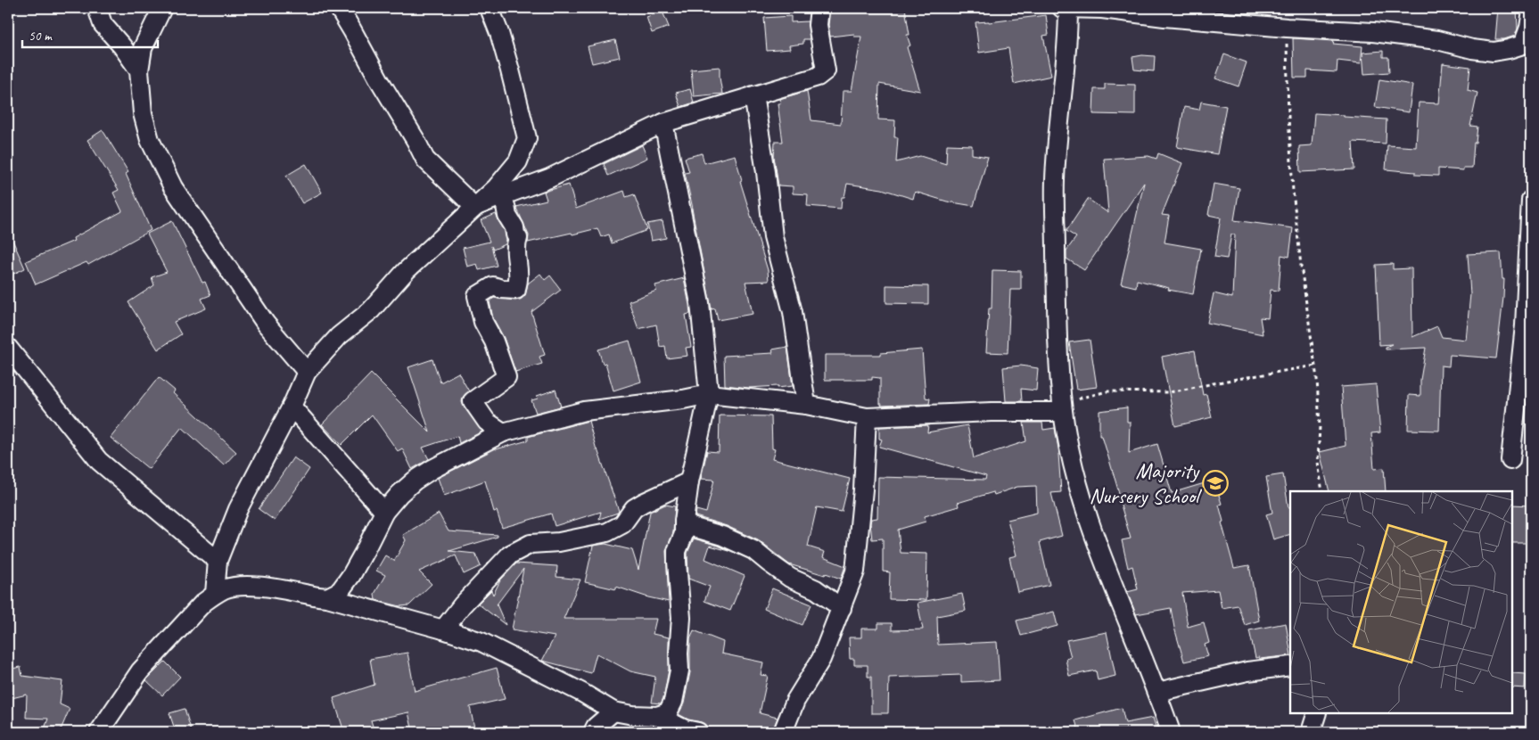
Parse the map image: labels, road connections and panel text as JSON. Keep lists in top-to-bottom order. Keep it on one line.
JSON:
{"places":{"school or university":["Majority Nursery School"]},"scale_bar":"50 m"}
